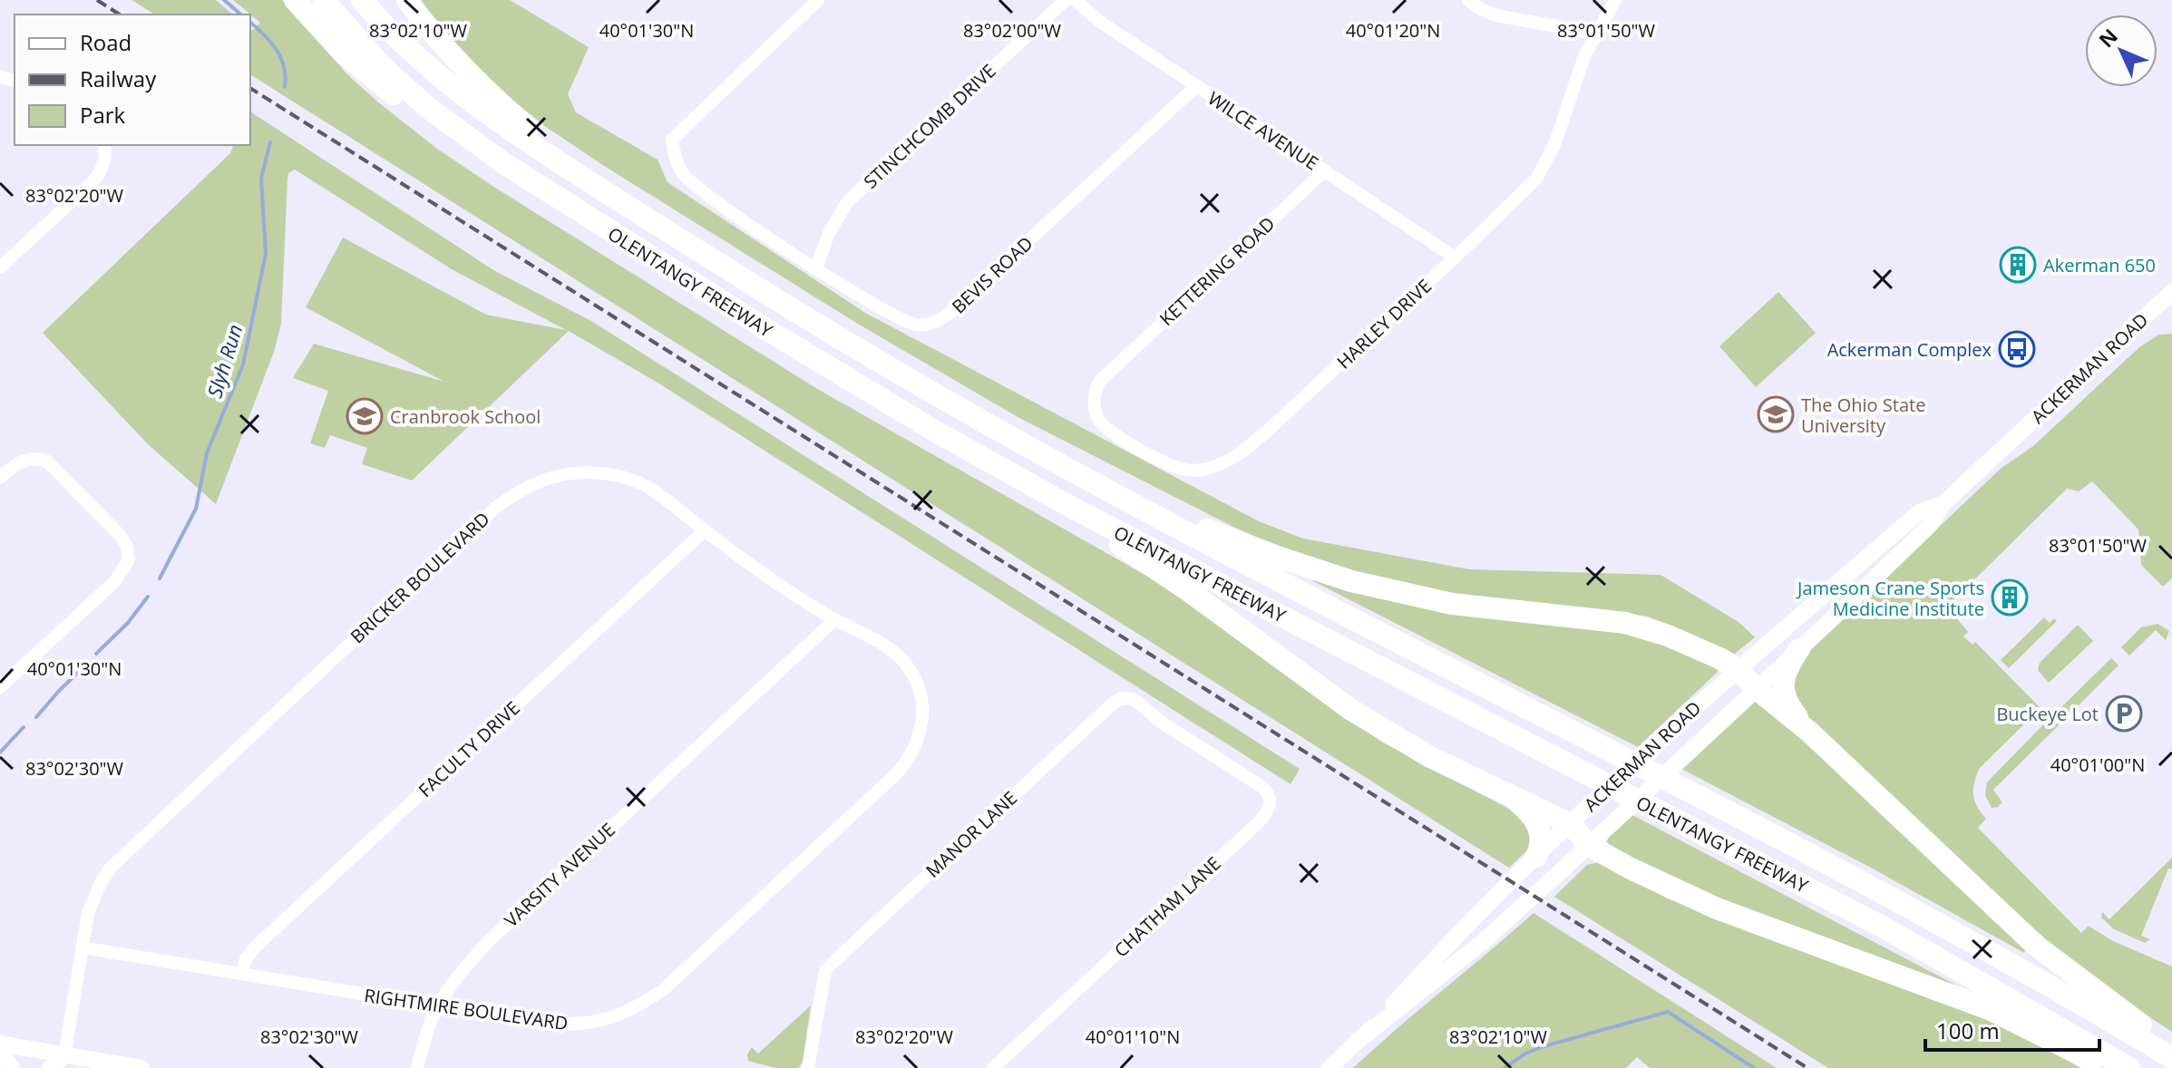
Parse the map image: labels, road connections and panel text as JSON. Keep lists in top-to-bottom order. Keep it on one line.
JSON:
{"streets":{"highway":["OLENTANGY FREEWAY"],"main road":["ACKERMAN ROAD"],"street":["STINCHCOMB DRIVE","WILCE AVENUE","KETTERING ROAD","BEVIS ROAD","HARLEY DRIVE","BRICKER BOULEVARD","FACULTY DRIVE","MANOR LANE","VARSITY AVENUE","CHATHAM LANE","RIGHTMIRE BOULEVARD"]},"crossings":[["STINCHCOMB DRIVE","BEVIS ROAD"],["WILCE AVENUE","KETTERING ROAD"],["WILCE AVENUE","BEVIS ROAD"],["WILCE AVENUE","HARLEY DRIVE"],["KETTERING ROAD","HARLEY DRIVE"],["BRICKER BOULEVARD","FACULTY DRIVE"],["BRICKER BOULEVARD","VARSITY AVENUE"],["BRICKER BOULEVARD","RIGHTMIRE BOULEVARD"],["FACULTY DRIVE","RIGHTMIRE BOULEVARD"],["MANOR LANE","CHATHAM LANE"],["VARSITY AVENUE","RIGHTMIRE BOULEVARD"]],"water":["Slyh Run"],"places":{"building":["Akerman 650","Jameson Crane Sports Medicine Institute"],"bus stop":["Ackerman Complex"],"school or university":["The Ohio State University","Cranbrook School"],"parking":["Buckeye Lot"]},"legend":["Road","Railway","Park"],"scale_bar":"100 m","north":"top left","coordinates":["83°02'10\"W","83°02'00\"W","83°01'50\"W","40°01'30\"N","40°01'20\"N","83°02'20\"W","40°01'00\"N","83°02'30\"W","40°01'10\"N"]}
